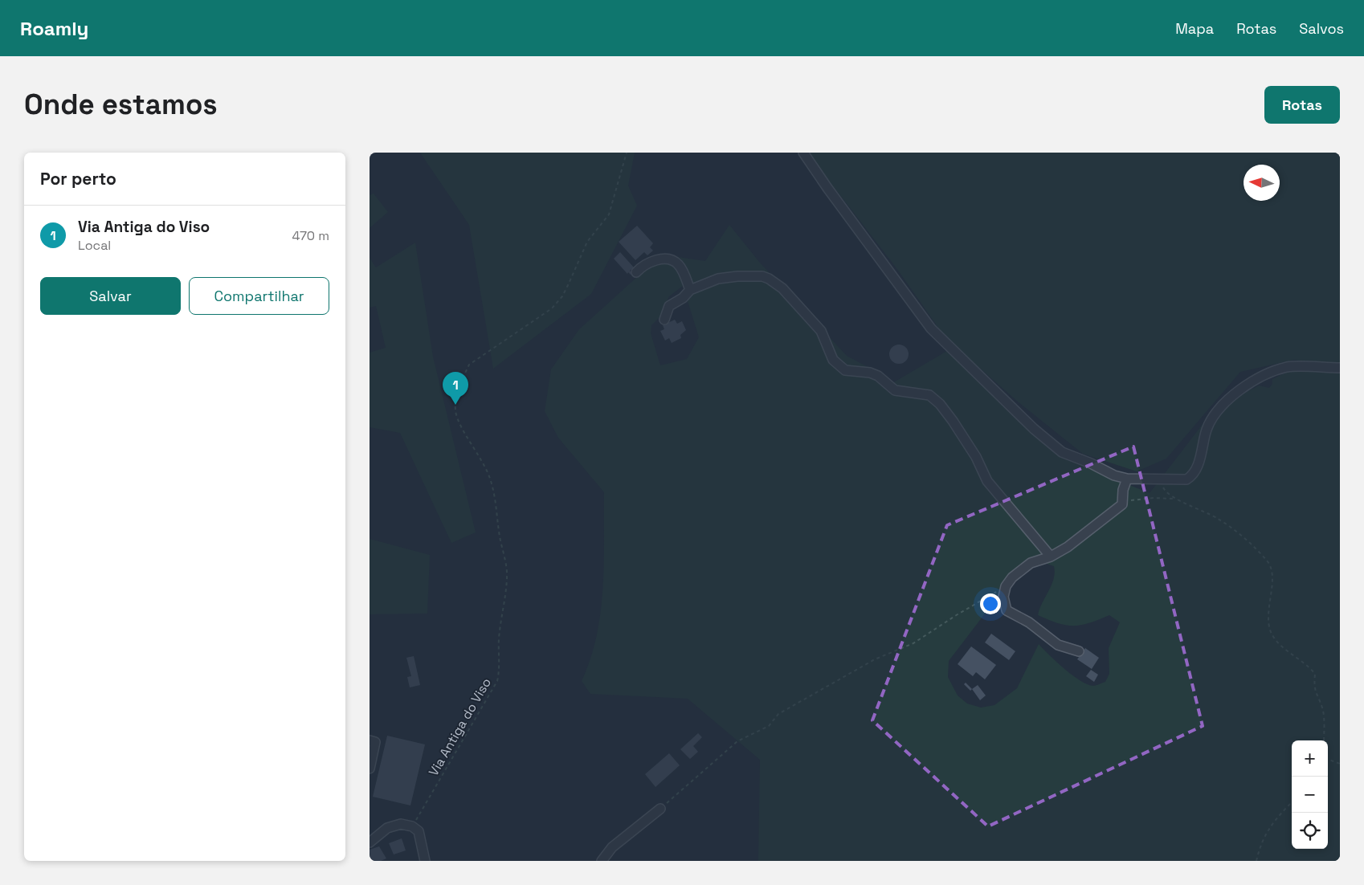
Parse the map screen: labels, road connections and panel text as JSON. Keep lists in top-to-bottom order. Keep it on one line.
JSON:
{"streets":{"path":["Via Antiga do Viso"]},"north":"left","page":{"header":"Roamly","nav":["Mapa","Rotas","Salvos"],"buttons":["Rotas",["Salvar","Compartilhar"]],"title":"Onde estamos","heading":"Por perto","list":[{"mark":"1","name":"Via Antiga do Viso","note":"Local","value":"470 m"}],"pins":"1","map_buttons":["+","−"]}}
